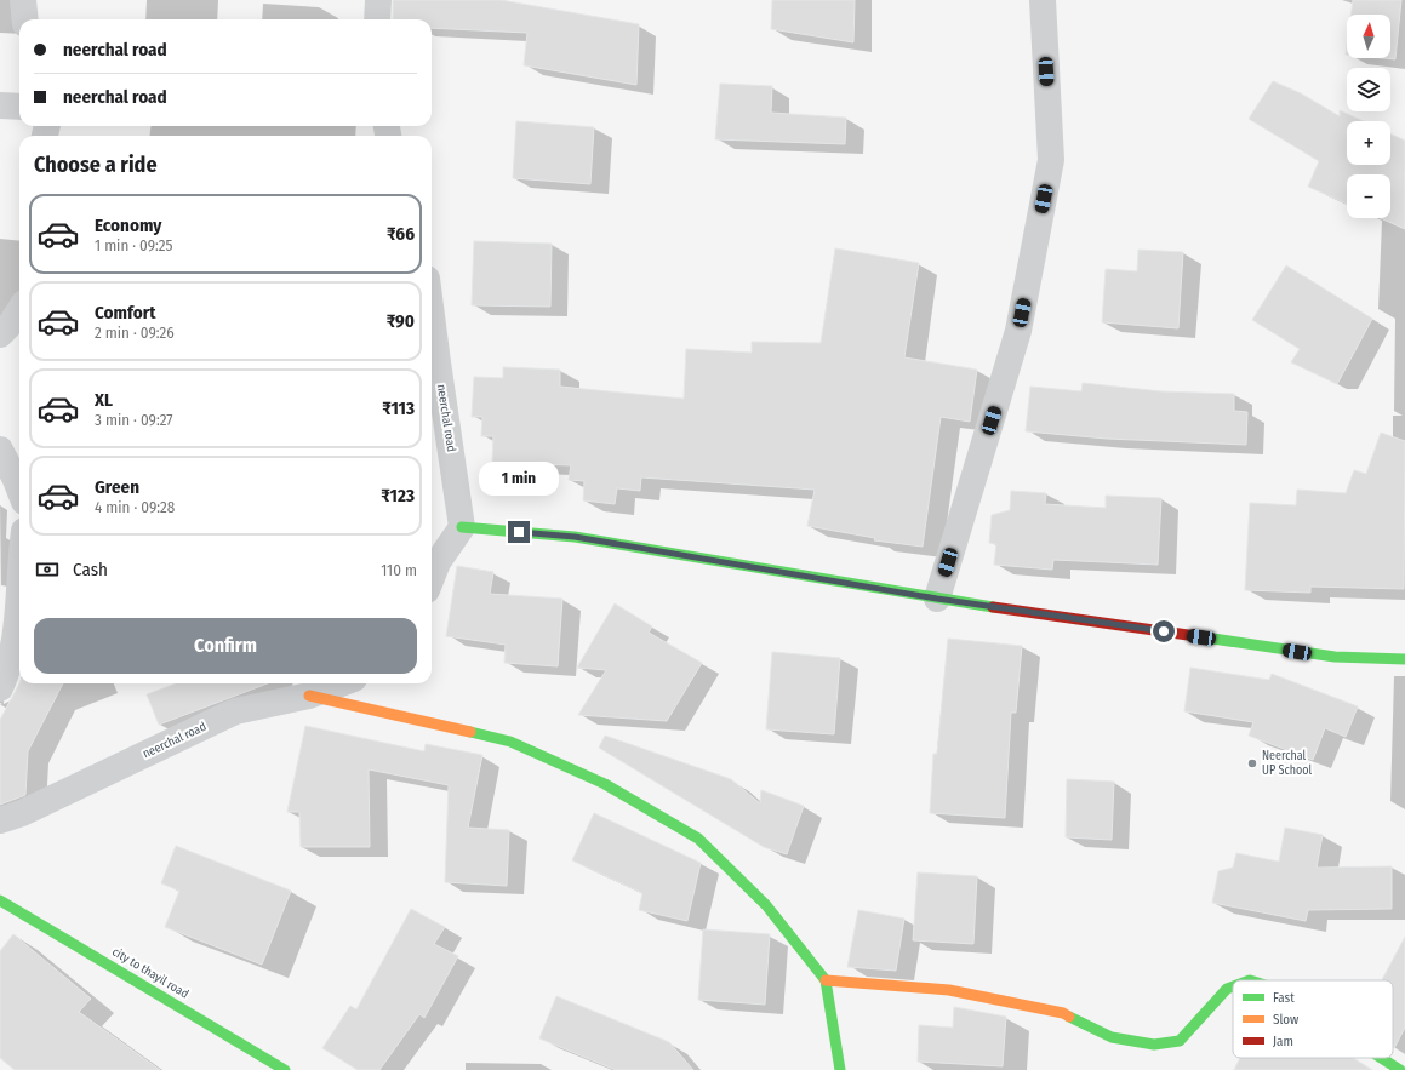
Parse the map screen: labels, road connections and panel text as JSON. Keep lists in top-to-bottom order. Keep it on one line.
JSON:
{"streets":{"street":["neerchal road","city to thayil road"]},"places":["Neerchal UP School"],"legend":["Fast","Slow","Jam"],"north":"top","page":{"map_buttons":["+","−"],"banner":["neerchal road","neerchal road"],"heading":"Choose a ride","list":[{"name":"Economy","note":"1 min · 09:25","value":"₹66"},{"name":"Comfort","note":"2 min · 09:26","value":"₹90"},{"name":"XL","note":"3 min · 09:27","value":"₹113"},{"name":"Green","note":"4 min · 09:28","value":"₹123"}],"bubble":"1 min","pay":["Cash","110 m"],"buttons":"Confirm"}}
